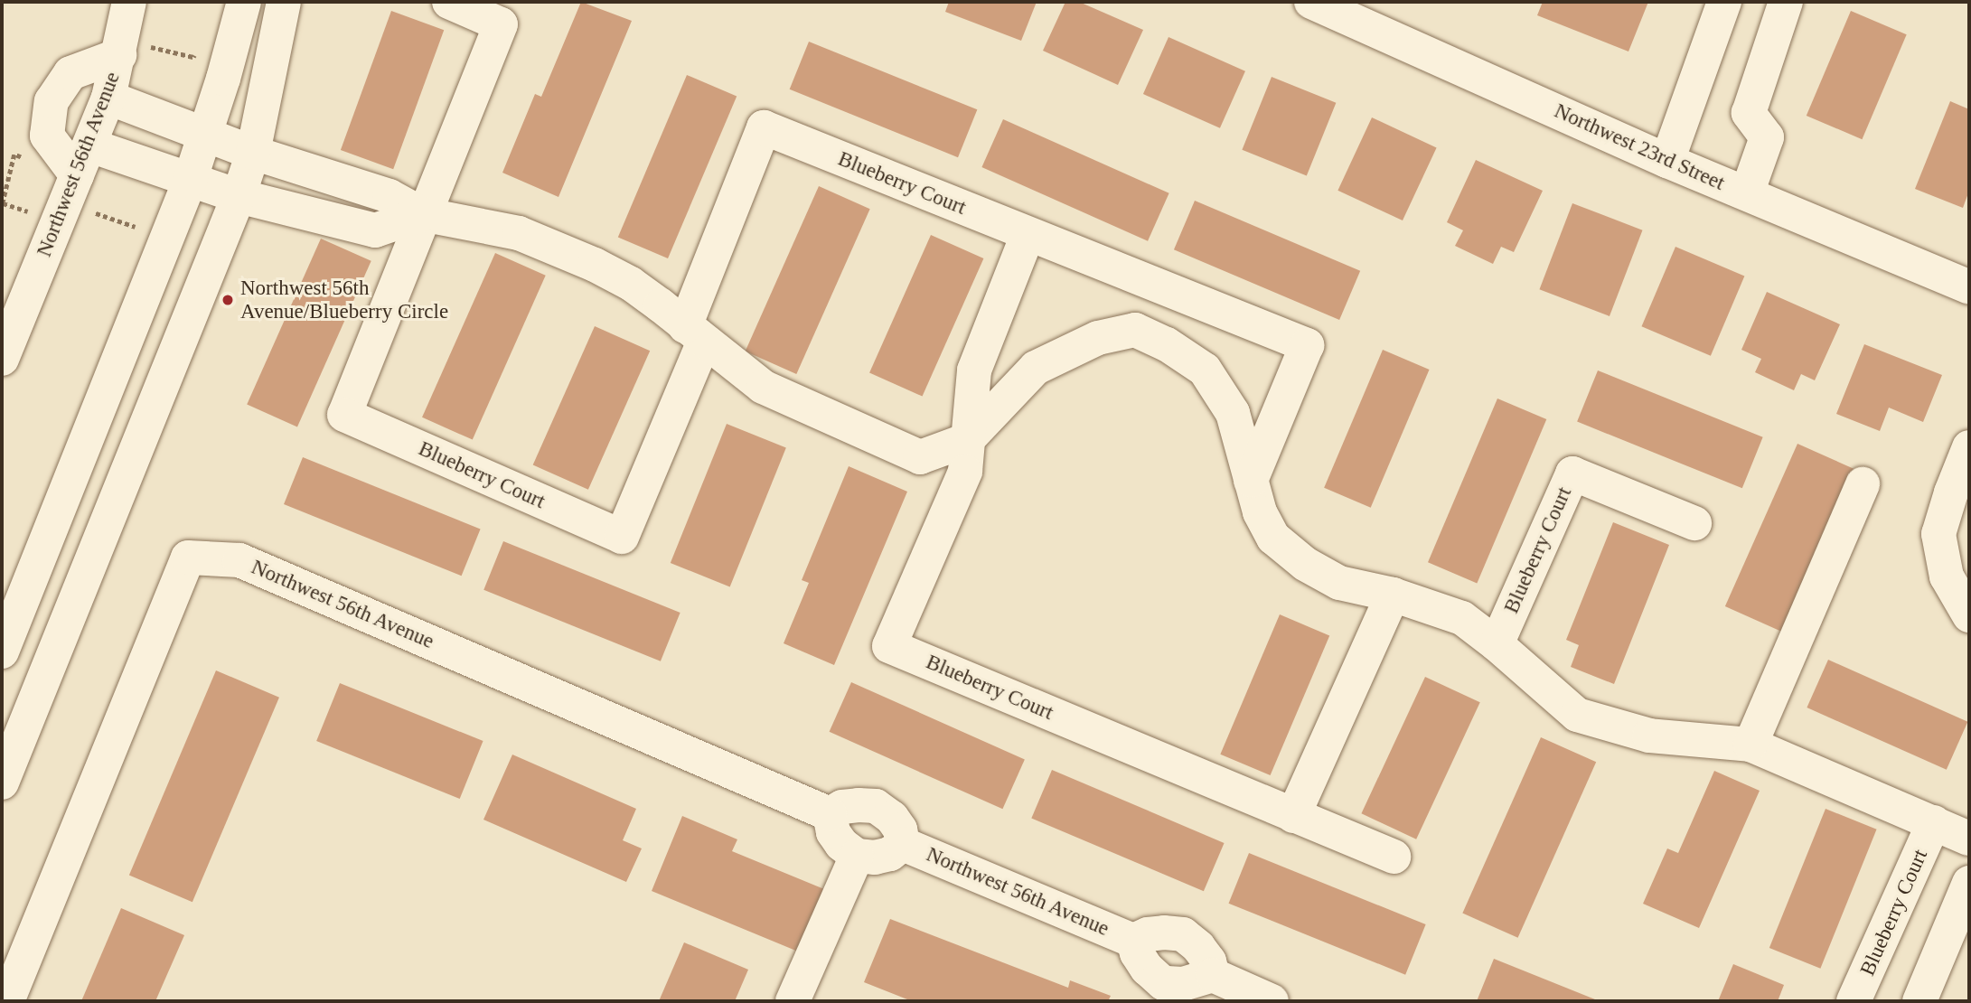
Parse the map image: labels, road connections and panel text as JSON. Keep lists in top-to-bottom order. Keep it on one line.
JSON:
{"streets":{"street":["Northwest 23rd Street","Northwest 56th Avenue","Blueberry Court"]},"crossings":[["Northwest 56th Avenue","Blueberry Court"]],"places":["Northwest 56th Avenue/Blueberry Circle"]}
